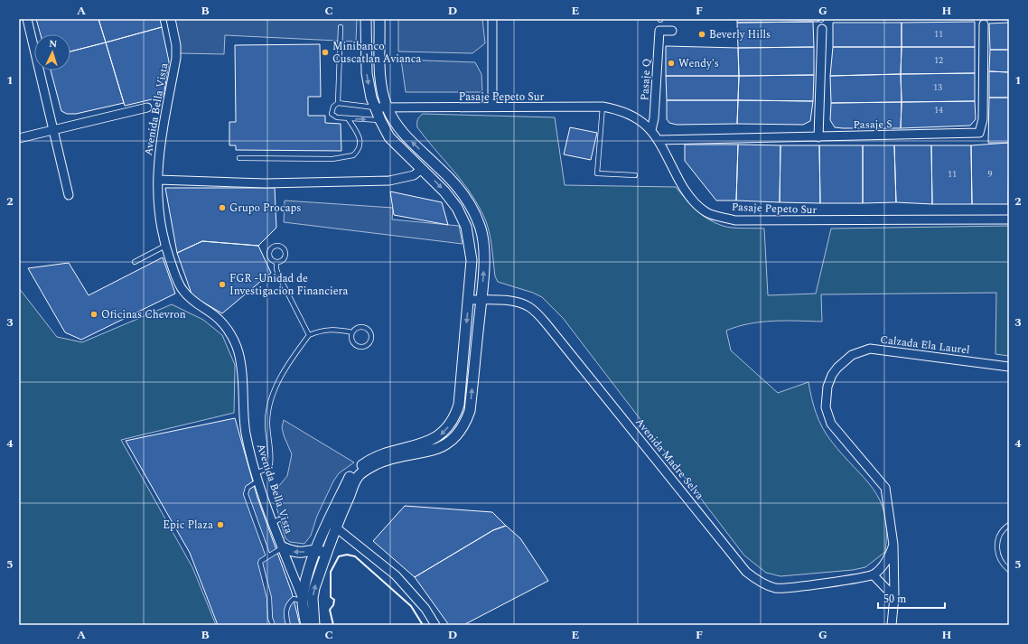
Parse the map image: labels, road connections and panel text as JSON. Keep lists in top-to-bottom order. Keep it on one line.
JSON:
{"streets":{"street":["Pasaje Q","Pasaje Pepeto Sur","Avenida Bella Vista","Pasaje S","Calzada Ela Laurel","Avenida Madre Selva"]},"crossings":[["Pasaje Q","Pasaje Pepeto Sur"],["Pasaje Pepeto Sur","Pasaje S"]],"places":["Beverly Hills","Minibanco Cuscatlan Avianca","Wendy's","Grupo Procaps","FGR -Unidad de Investigacion Financiera","Oficinas Chevron","Epic Plaza"],"house_numbers":["11","12","13","14","11","9"],"scale_bar":"50 m","north":"top","grid":{"columns":["A","B","C","D","E","F","G","H"],"rows":["1","2","3","4","5"]}}
